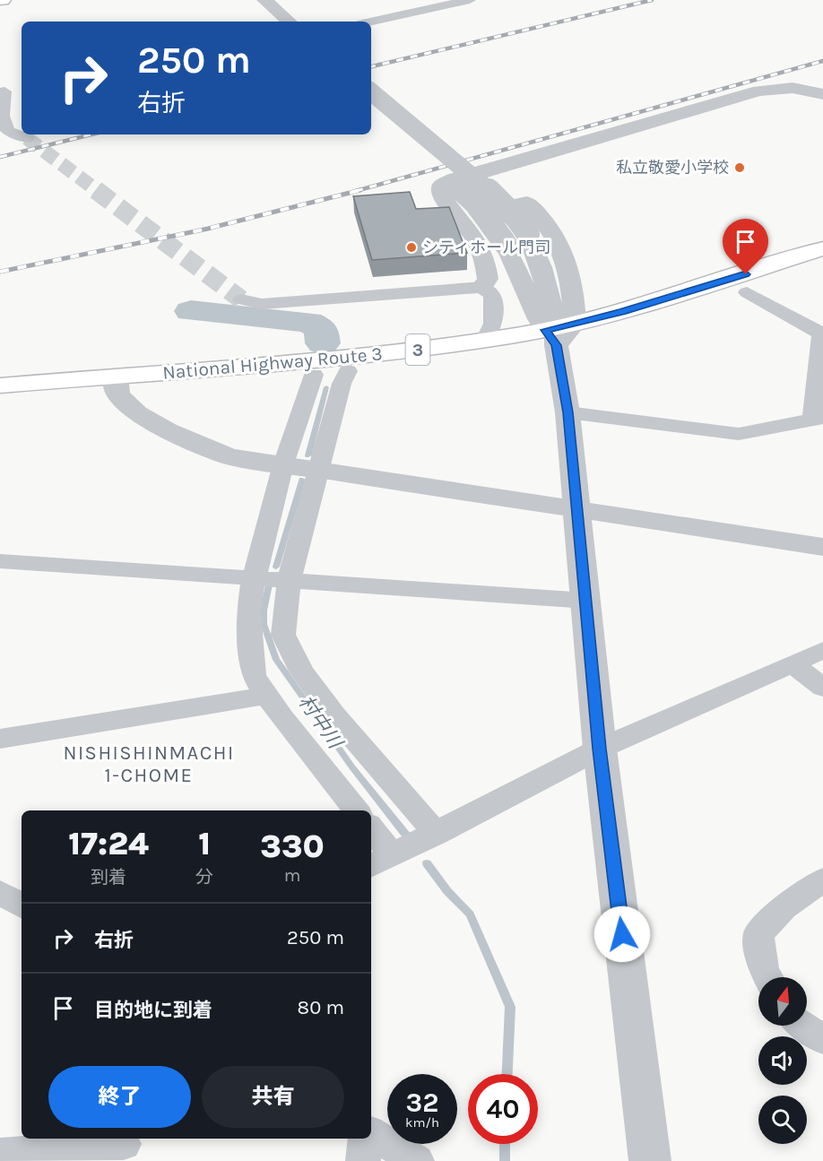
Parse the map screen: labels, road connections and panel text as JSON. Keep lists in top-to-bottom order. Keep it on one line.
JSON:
{"streets":{"highway":["3","National Highway Route 3"]},"districts":["NISHISHINMACHI 1-CHOME"],"water":["村中川"],"places":["私立敬愛小学校","シティホール門司"],"north":"top","page":{"turn":["250 m","右折"],"eta":["17:24","到着","1","分","330","m"],"list":[{"name":"右折","value":"250 m"},{"name":"目的地に到着","value":"80 m"}],"buttons":["終了","共有"],"speed":"32 km/h","limit":"40"}}
